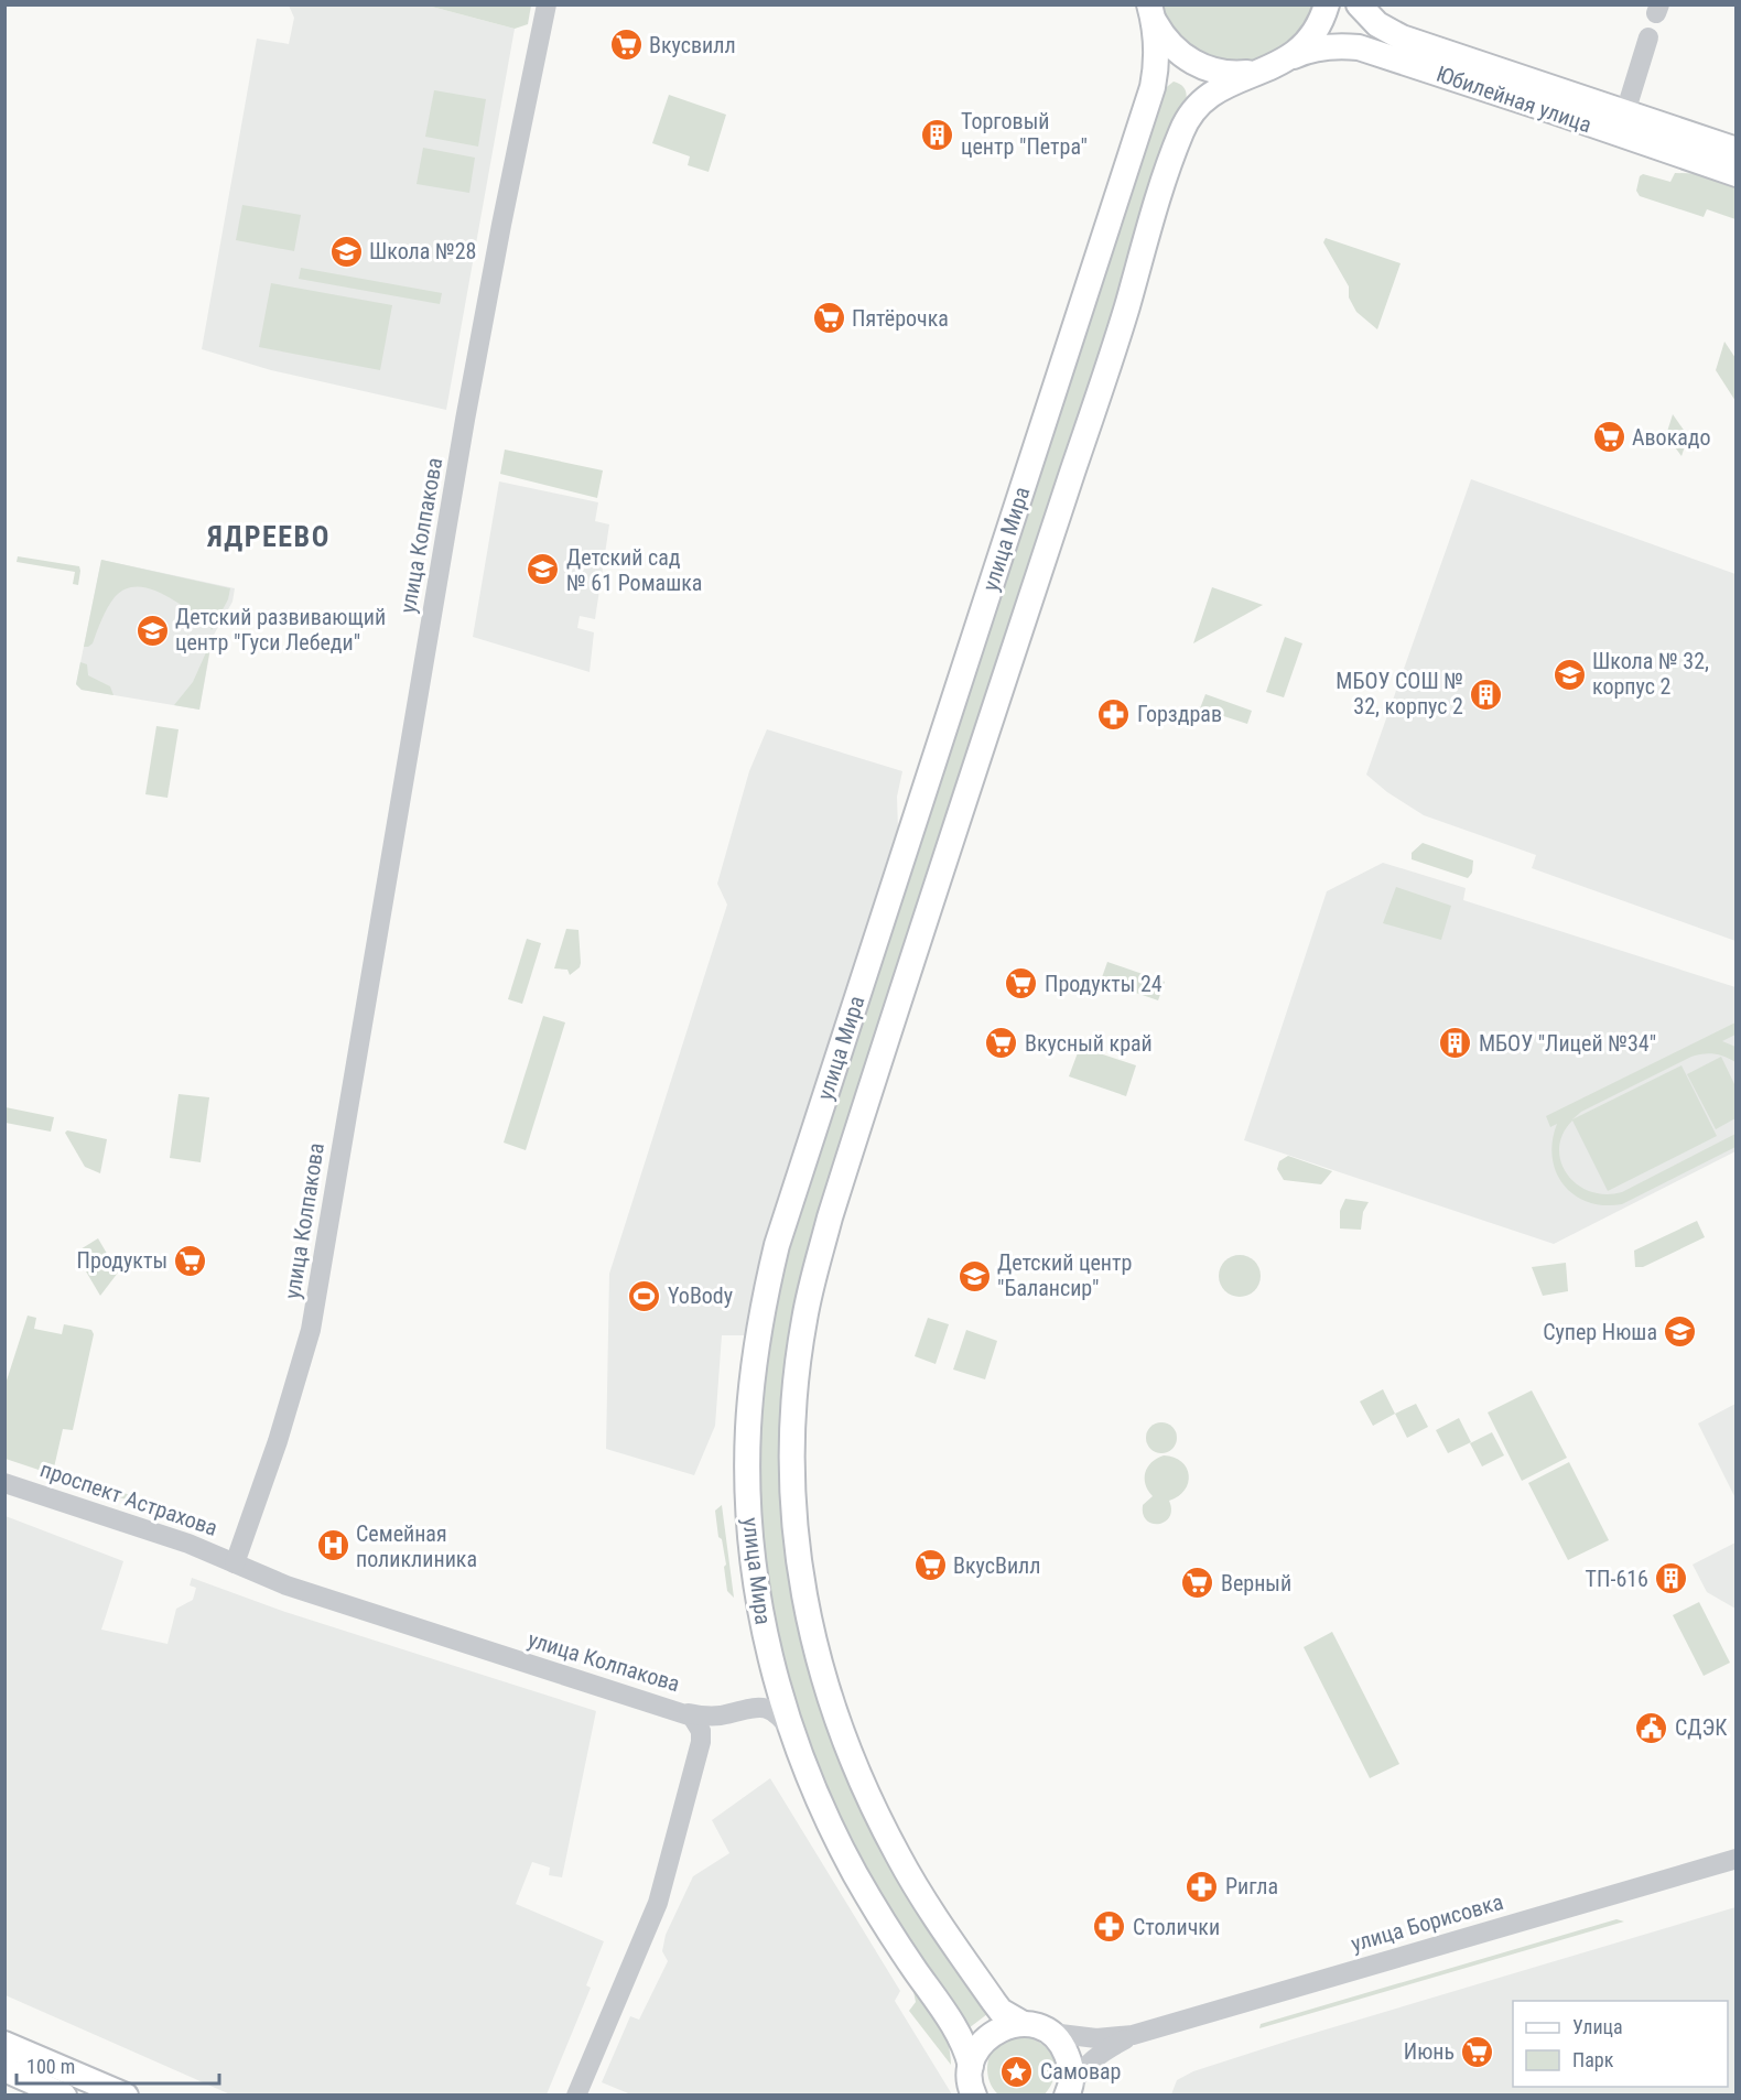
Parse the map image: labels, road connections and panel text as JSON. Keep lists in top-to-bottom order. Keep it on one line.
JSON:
{"streets":{"main road":["Юбилейная улица","улица Мира"],"street":["улица Колпакова","проспект Астрахова","улица Борисовка"]},"crossings":[["Юбилейная улица","улица Мира"],["улица Колпакова","проспект Астрахова"],["улица Мира","улица Борисовка"]],"districts":["ЯДРЕЕВО"],"places":{"supermarket":["Вкусвилл","Пятёрочка","Авокадо","Продукты 24","Вкусный край","Продукты","ВкусВилл","Верный","Июнь"],"building":["Торговый центр \"Петра\"","МБОУ СОШ № 32, корпус 2","МБОУ \"Лицей №34\"","ТП-616"],"school or university":["Школа №28","Детский сад № 61 Ромашка","Детский развивающий центр \"Гуси Лебеди\"","Школа № 32, корпус 2","Детский центр \"Балансир\"","Супер Нюша"],"pharmacy":["Горздрав","Ригла","Столички"],"sports":["YoBody"],"hospital":["Семейная поликлиника"],"public building":["СДЭК"],"place":["Самовар"]},"legend":["Улица","Парк"],"scale_bar":"100 m"}
